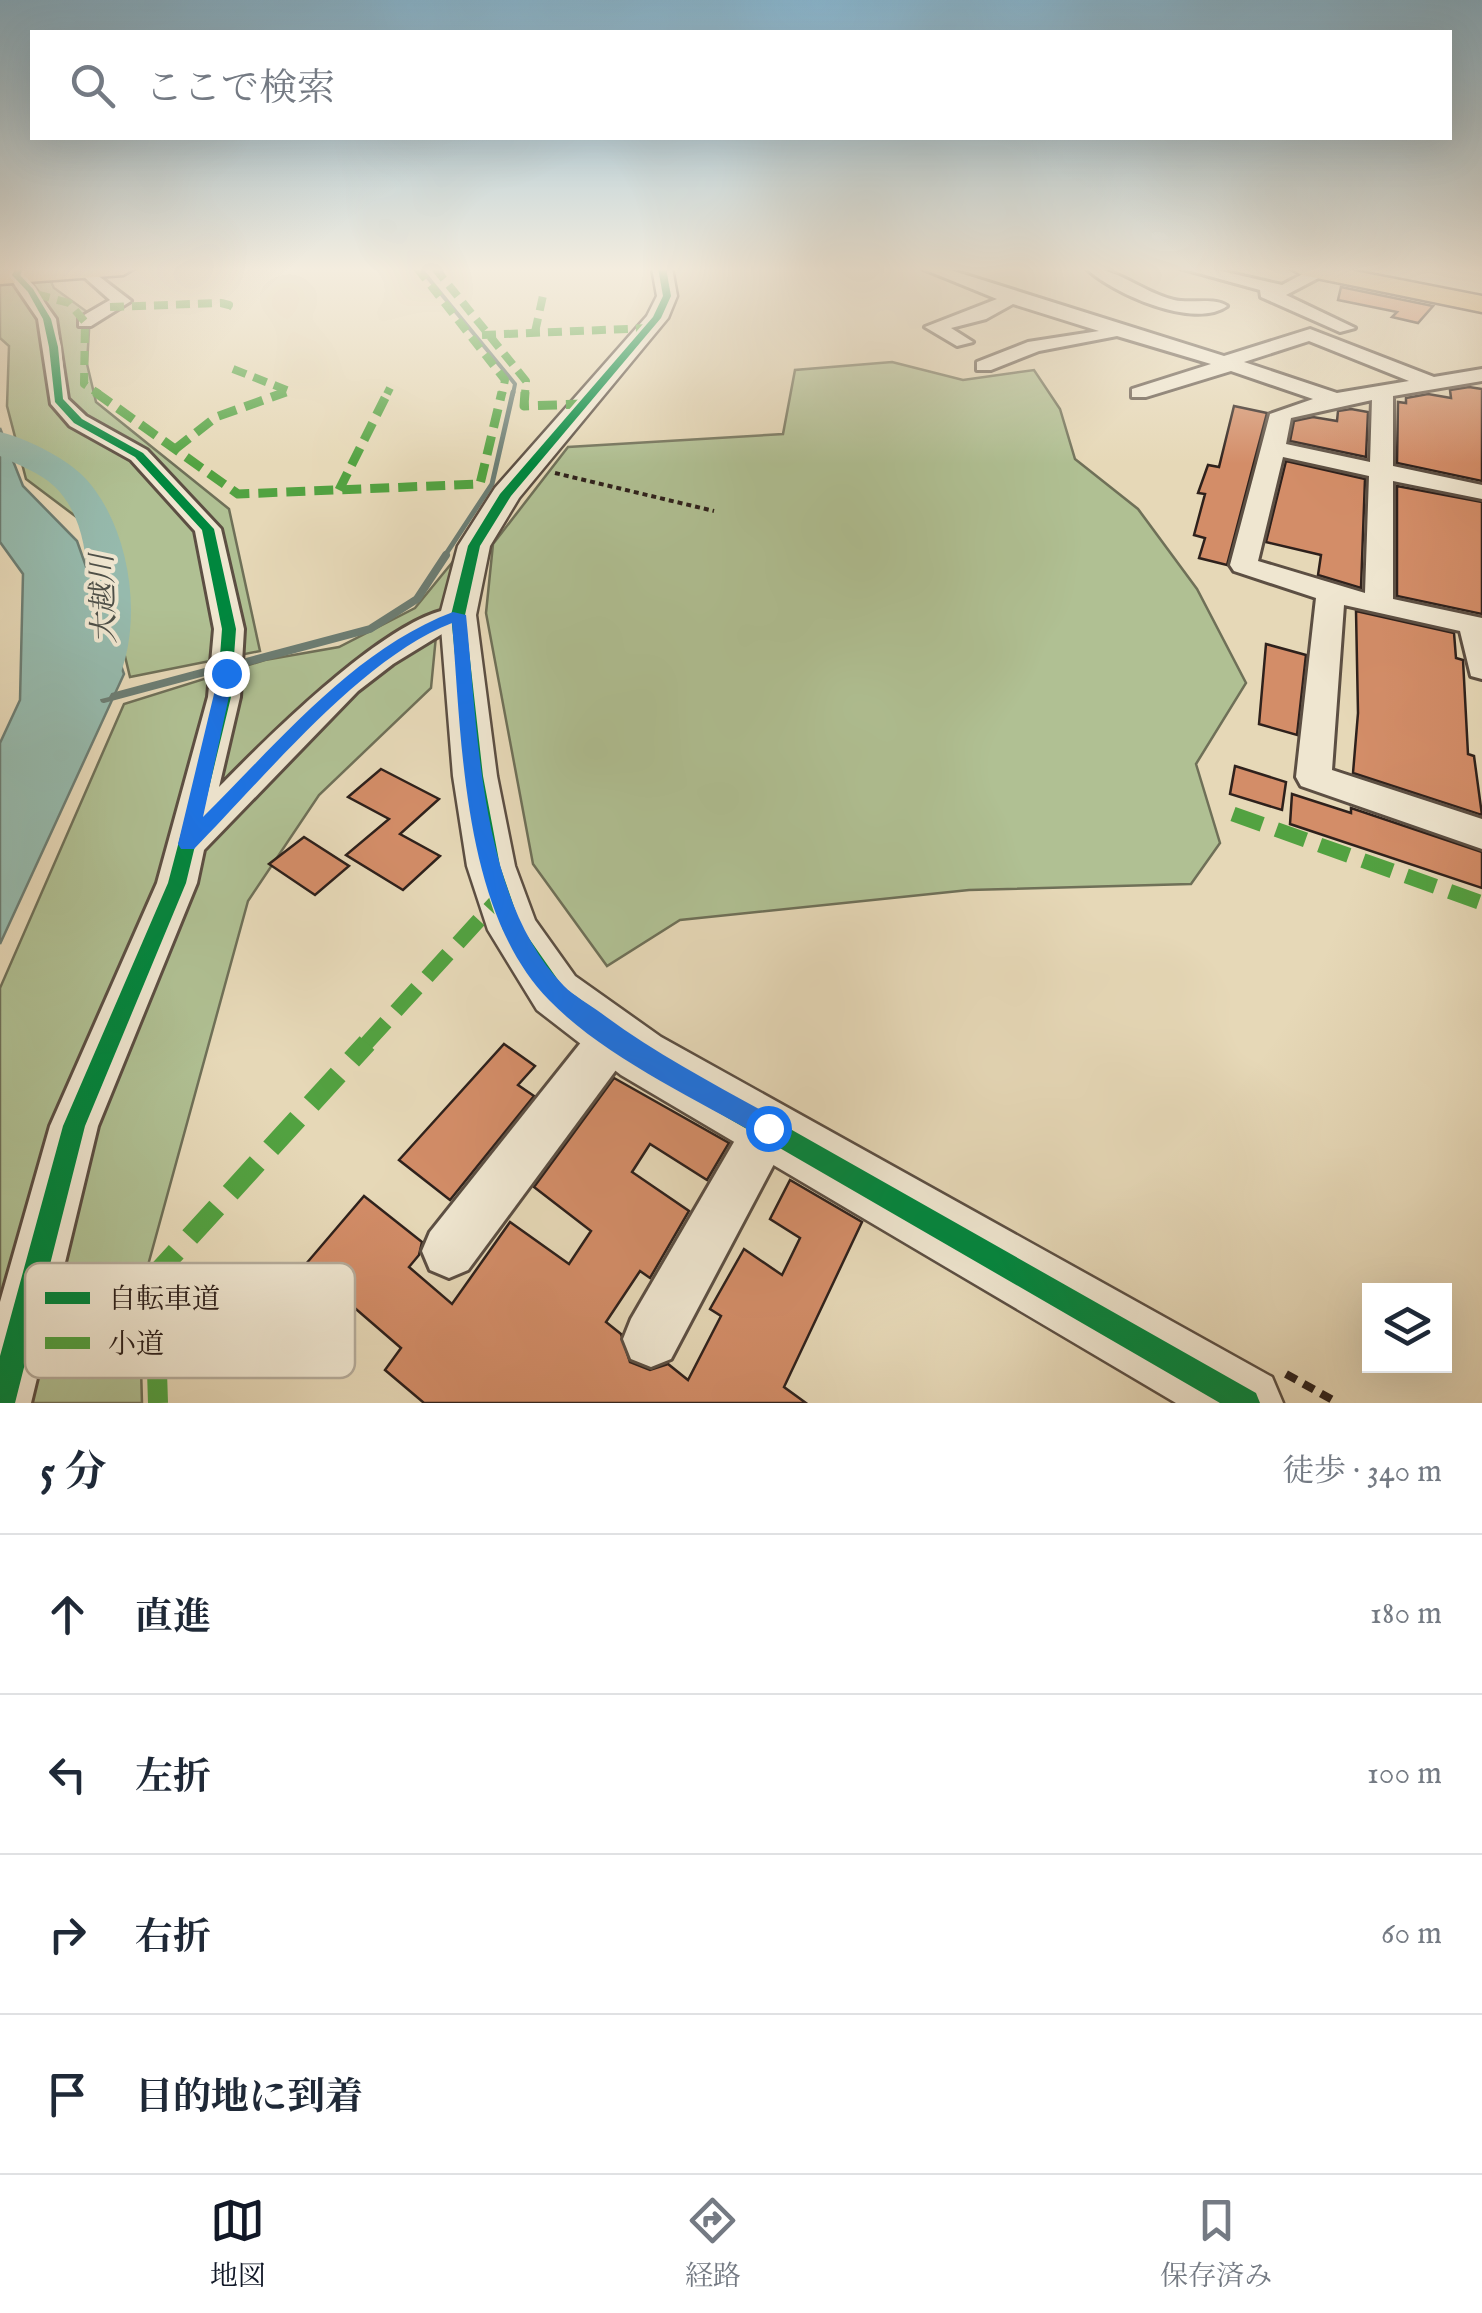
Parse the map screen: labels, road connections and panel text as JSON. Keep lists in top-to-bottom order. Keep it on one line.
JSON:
{"water":["大越川"],"legend":["自転車道","小道"],"page":{"search":"ここで検索","heading":["5 分","徒歩 · 340 m"],"list":[["直進","180 m"],["左折","100 m"],["右折","60 m"],"目的地に到着"],"nav":["地図","経路","保存済み"]}}
